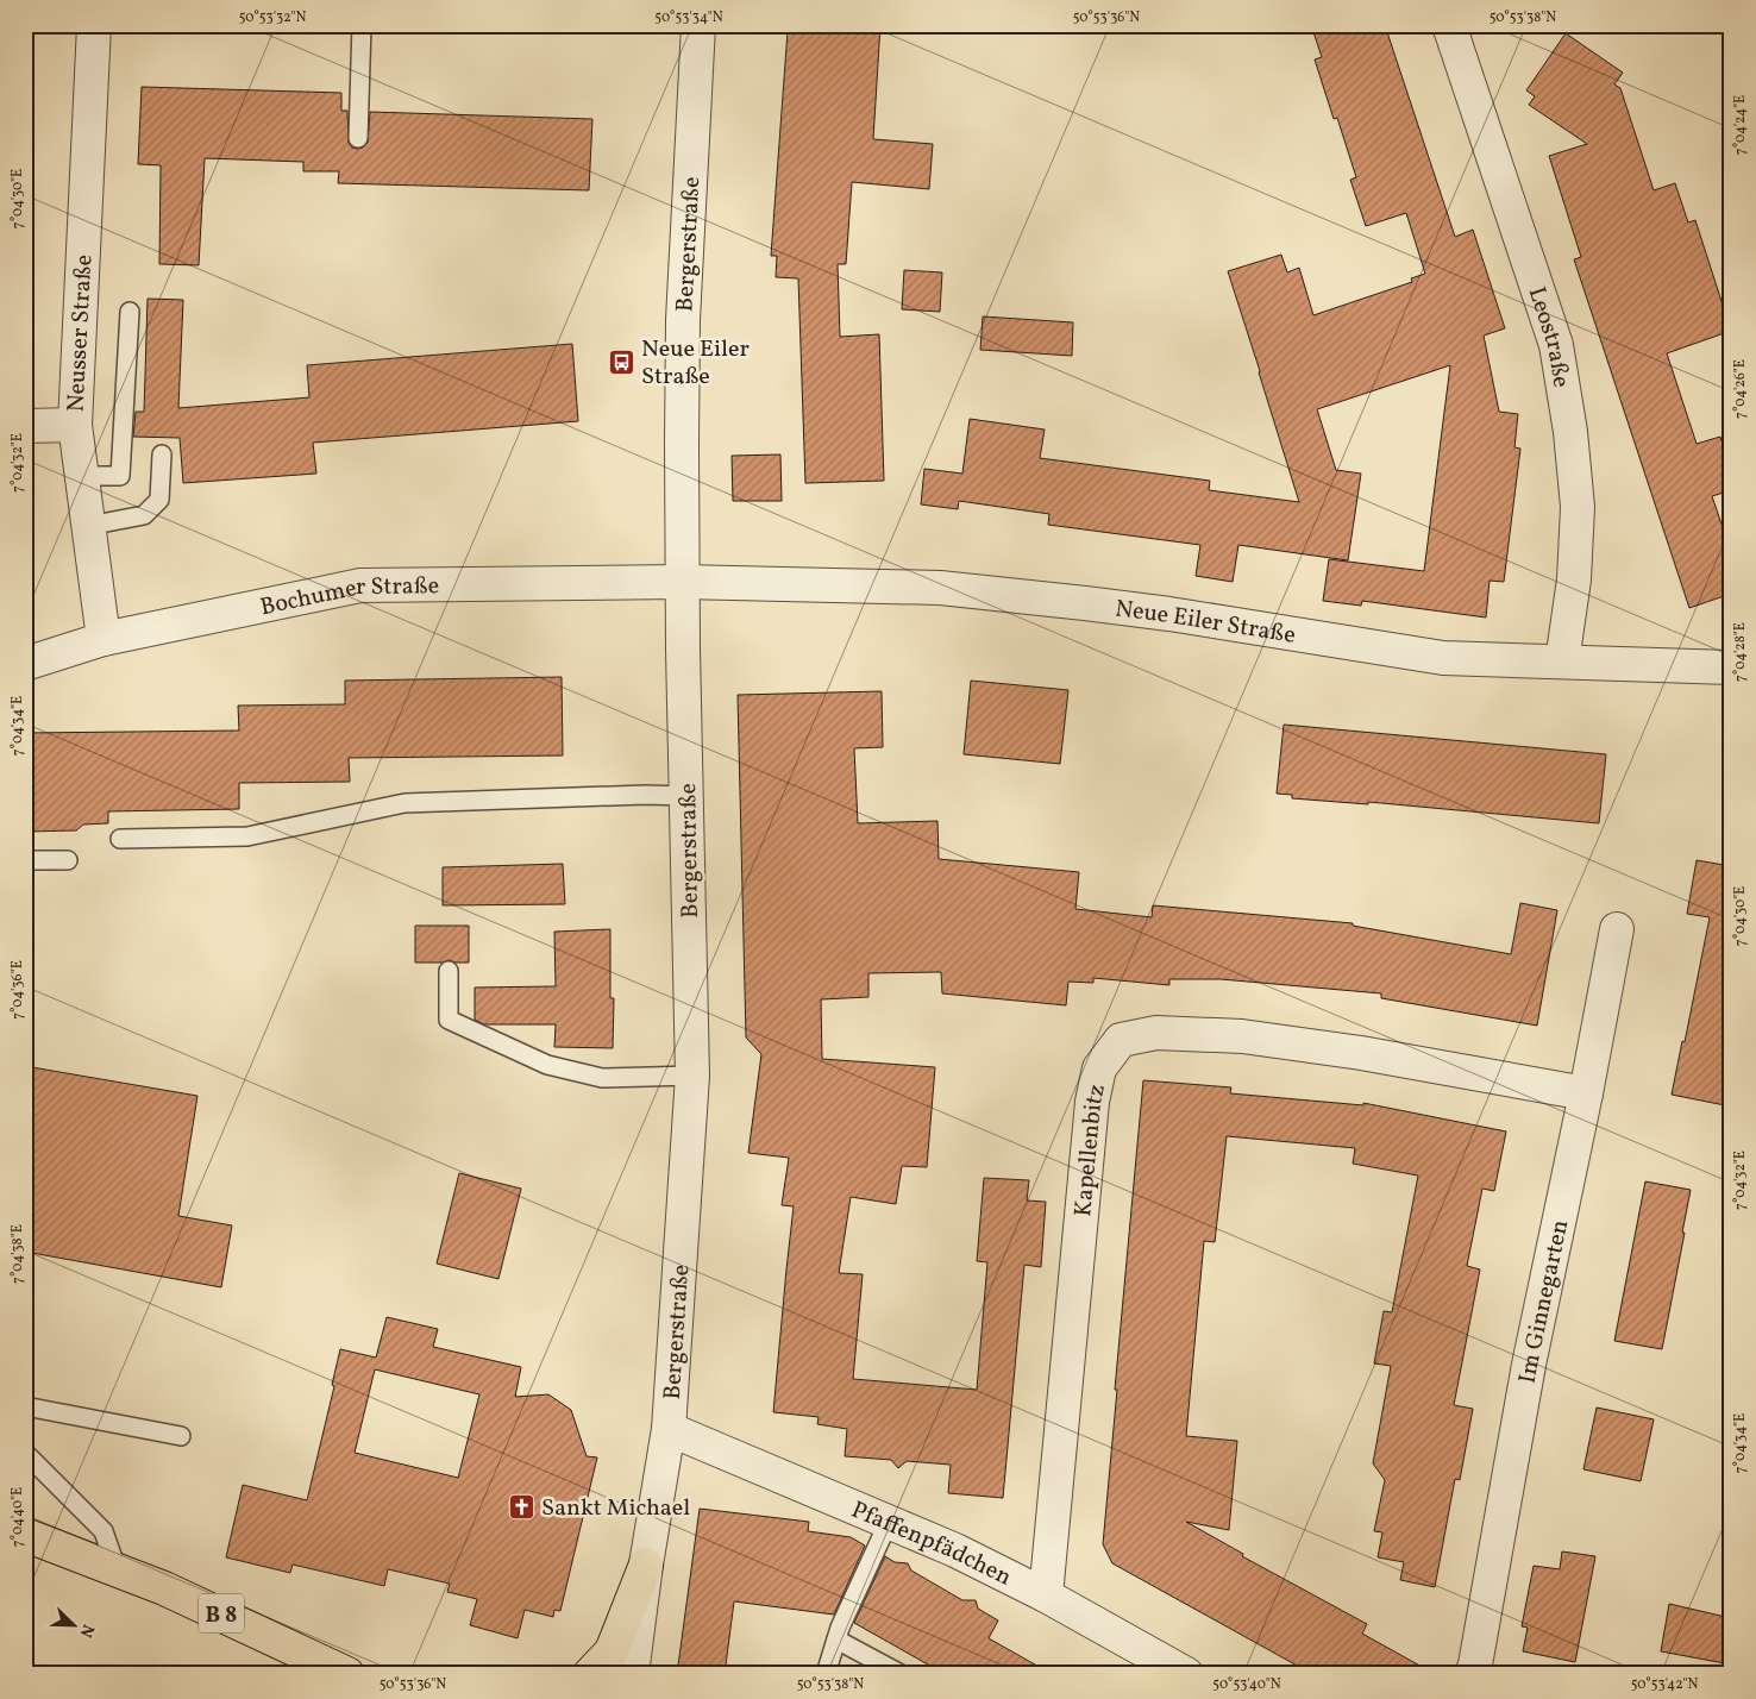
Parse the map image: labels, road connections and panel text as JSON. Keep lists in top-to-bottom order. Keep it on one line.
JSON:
{"streets":{"main road":["B 8"],"street":["Bergerstraße","Neusser Straße","Leostraße","Bochumer Straße","Neue Eiler Straße","Kapellenbitz","Im Ginnegarten","Pfaffenpfädchen"]},"crossings":[["Bergerstraße","Bochumer Straße"],["Bergerstraße","Neue Eiler Straße"],["Bergerstraße","Pfaffenpfädchen"],["Neusser Straße","Bochumer Straße"],["Leostraße","Neue Eiler Straße"],["Bochumer Straße","Neue Eiler Straße"],["Kapellenbitz","Im Ginnegarten"],["Kapellenbitz","Pfaffenpfädchen"]],"places":{"bus stop":["Neue Eiler Straße"],"church":["Sankt Michael"]},"north":"bottom right","coordinates":["50°53'32\"N","50°53'34\"N","50°53'36\"N","50°53'38\"N","7°04'24\"E","7°04'30\"E","7°04'26\"E","7°04'32\"E","7°04'28\"E","7°04'34\"E","7°04'36\"E","7°04'38\"E","7°04'40\"E","50°53'40\"N","50°53'42\"N"]}
